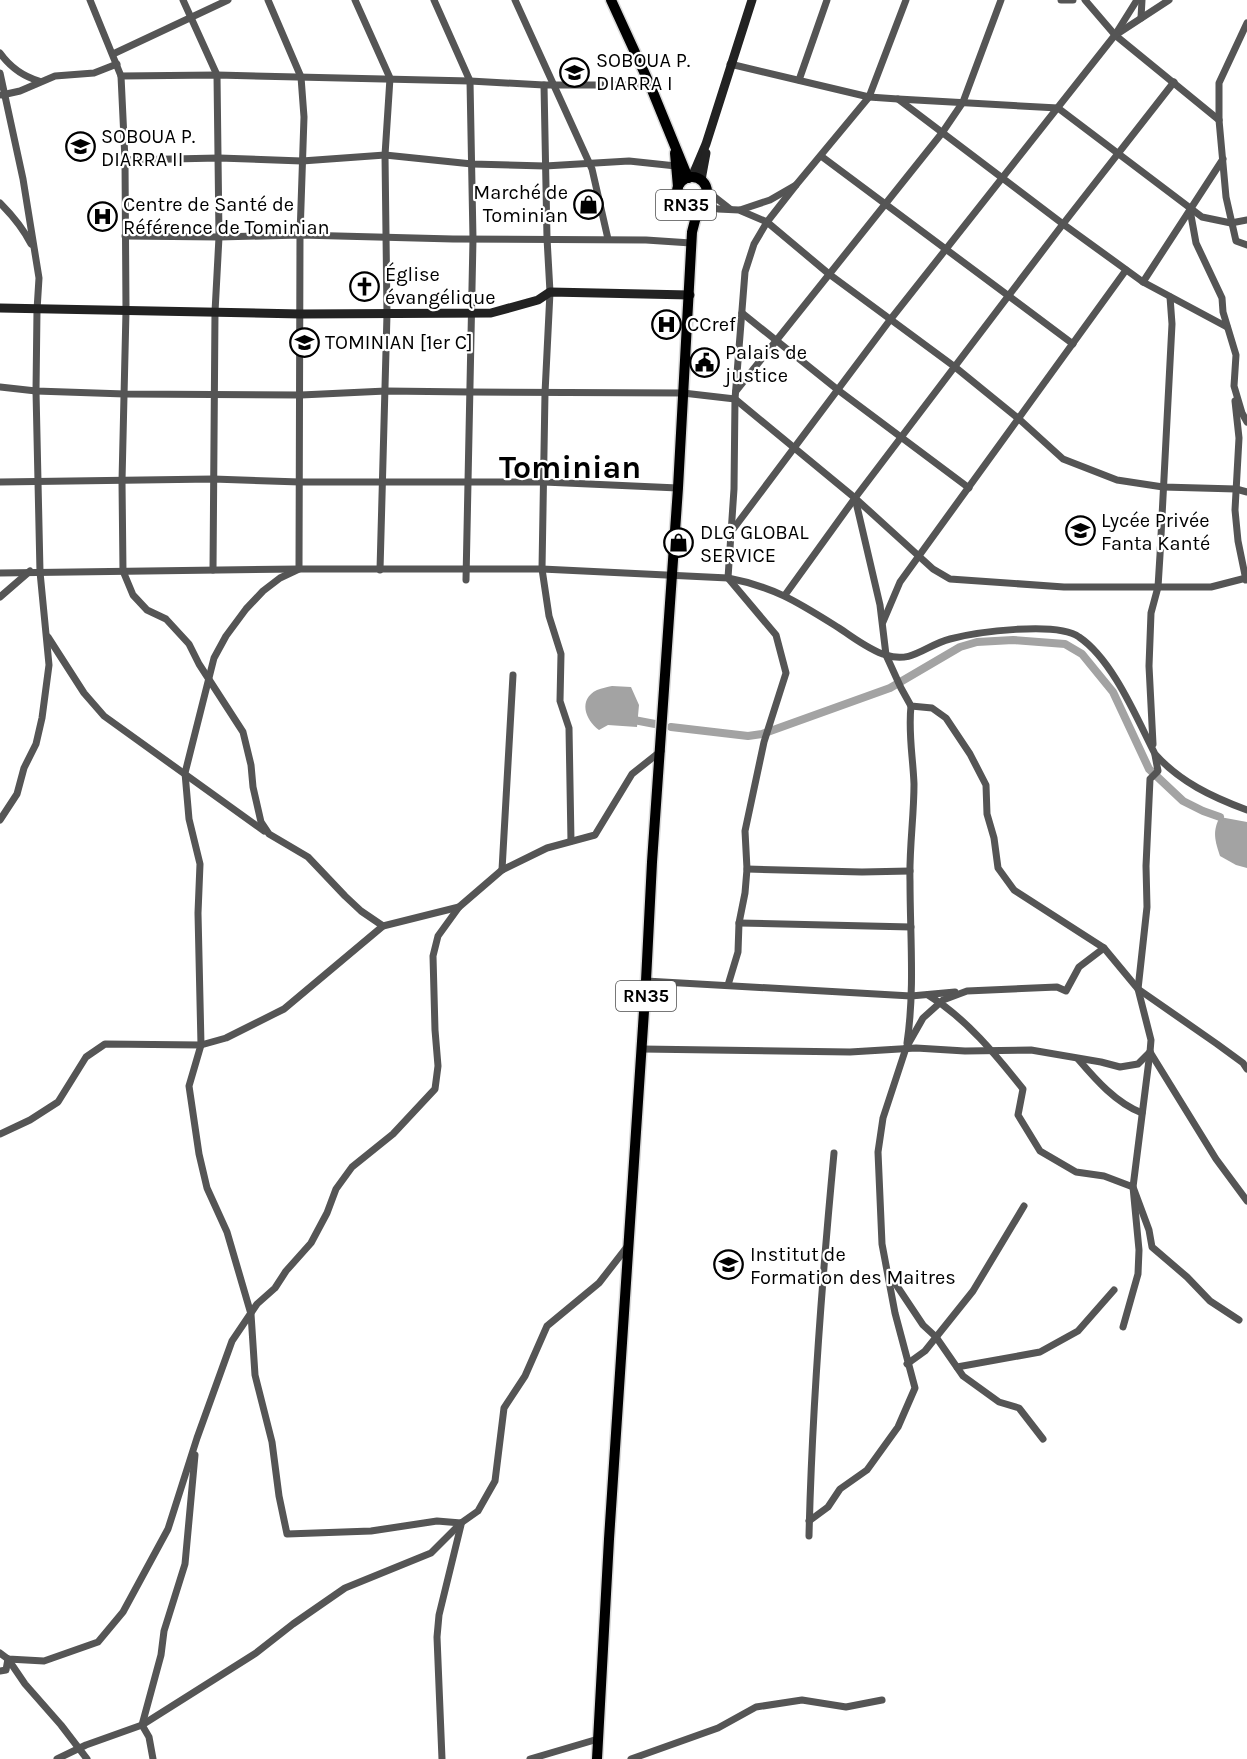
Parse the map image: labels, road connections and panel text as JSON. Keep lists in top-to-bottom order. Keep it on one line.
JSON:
{"streets":{"main road":["RN35"]},"districts":["Tominian"],"places":{"school or university":["SOBOUA P. DIARRA I","SOBOUA P. DIARRA II","TOMINIAN [1er C]","Lycée Privée Fanta Kanté","Institut de Formation des Maitres"],"shop":["Marché de Tominian","DLG GLOBAL SERVICE"],"hospital":["Centre de Santé de Référence de Tominian","CCref"],"church":["Église évangélique"],"public building":["Palais de justice"]}}
